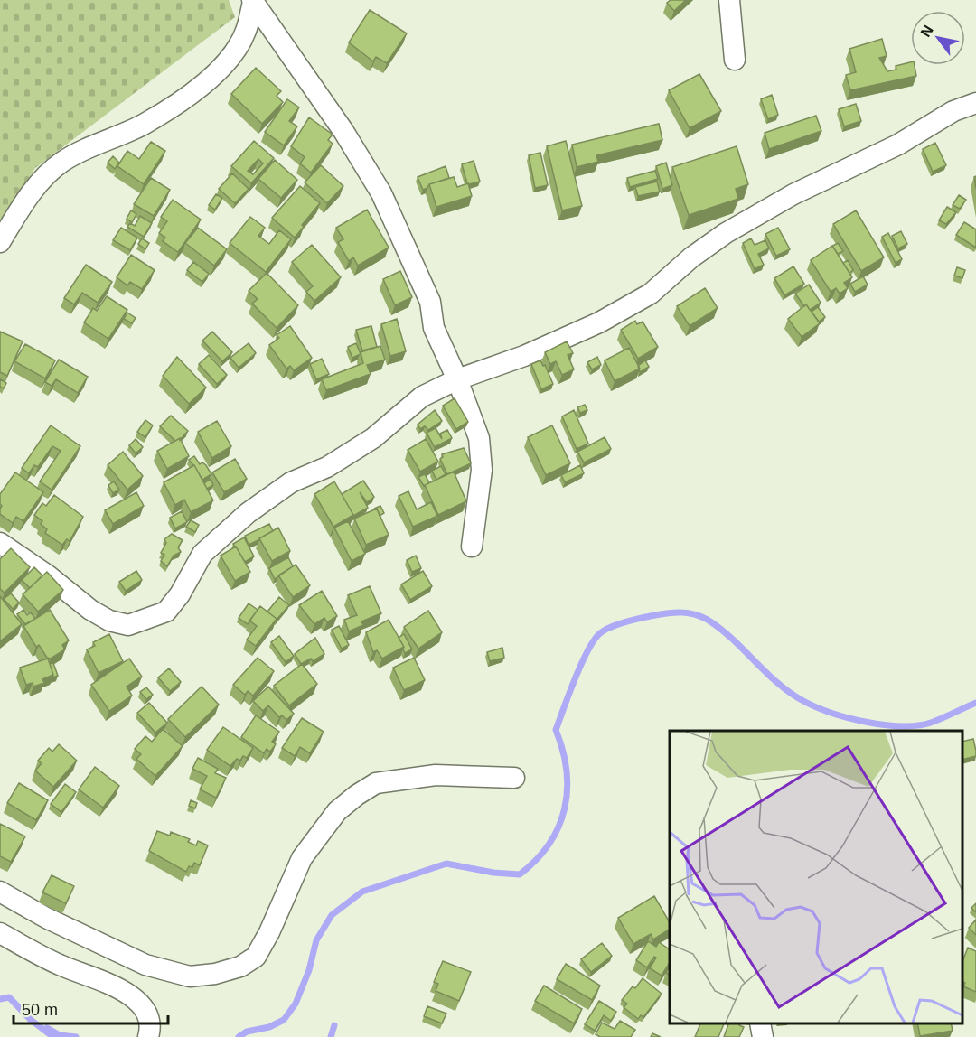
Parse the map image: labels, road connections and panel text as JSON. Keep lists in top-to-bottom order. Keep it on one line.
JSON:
{"scale_bar":"50 m","north":"top left"}
